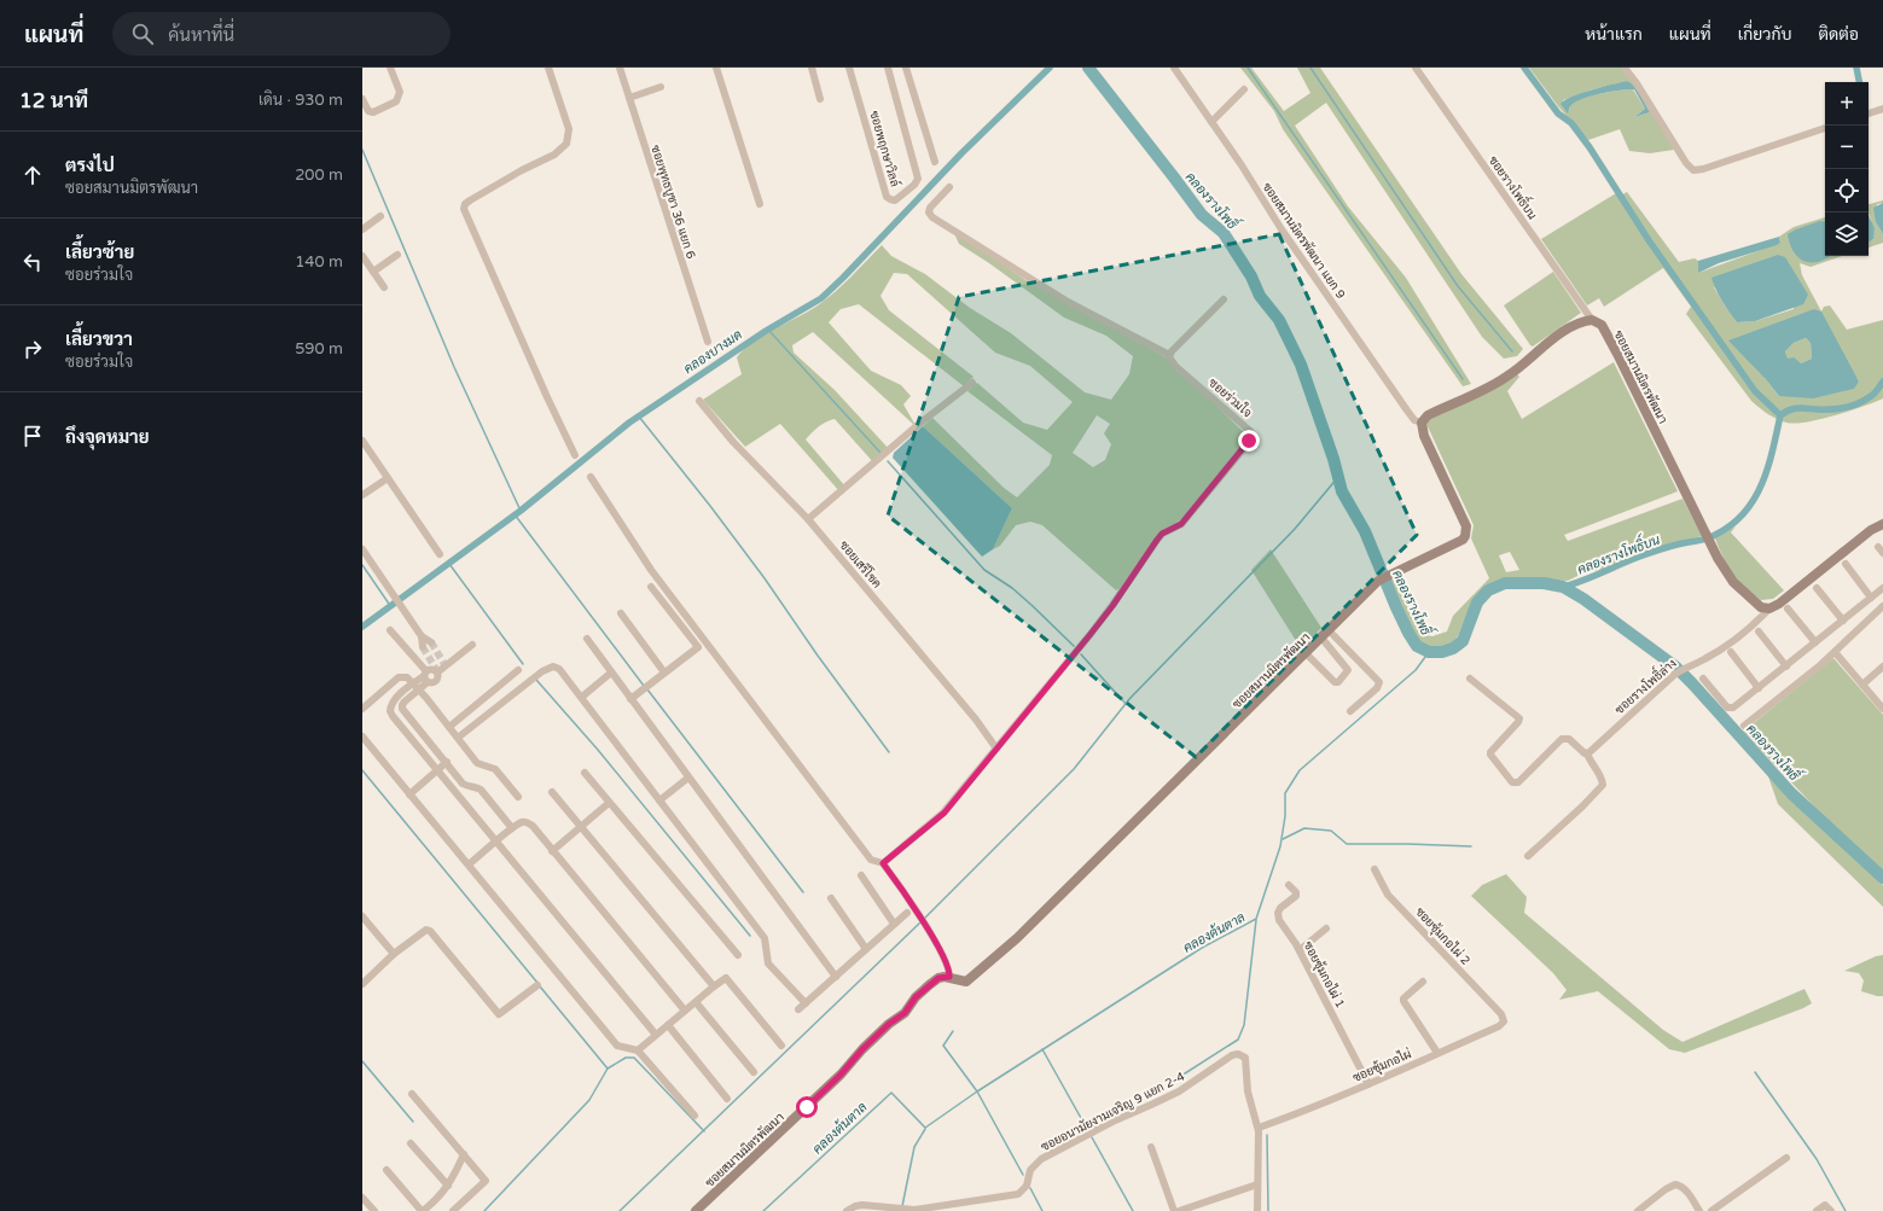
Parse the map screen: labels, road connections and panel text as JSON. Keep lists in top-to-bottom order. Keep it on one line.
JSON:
{"streets":{"street":["ซอยพฤกษาวิลล์","ซอยรางโพธิ์บน","ซอยพุทธบูชา 36 แยก 6","ซอยสมานมิตรพัฒนา แยก 9","ซอยสมานมิตรพัฒนา","ซอยร่วมใจ","ซอยเสรีโชค","ซอยรางโพธิ์ล่าง","ซอยซุ้มกอไผ่ 2","ซอยซุ้มกอไผ่ 1","ซอยซุ้มกอไผ่","ซอยอนามัยงามเจริญ 9 แยก 2-4"]},"crossings":[["ซอยรางโพธิ์บน","ซอยสมานมิตรพัฒนา"],["ซอยสมานมิตรพัฒนา แยก 9","ซอยสมานมิตรพัฒนา"],["ซอยสมานมิตรพัฒนา","ซอยรางโพธิ์ล่าง"],["ซอยร่วมใจ","ซอยเสรีโชค"],["ซอยซุ้มกอไผ่ 2","ซอยซุ้มกอไผ่"],["ซอยซุ้มกอไผ่ 1","ซอยซุ้มกอไผ่"],["ซอยซุ้มกอไผ่","ซอยอนามัยงามเจริญ 9 แยก 2-4"]],"water":["คลองรางโพธิ์","คลองบางมด","คลองรางโพธิ์บน","คลองต้นตาล"],"page":{"header":"แผนที่","search":"ค้นหาที่นี่","nav":["หน้าแรก","แผนที่","เกี่ยวกับ","ติดต่อ"],"heading":["12 นาที","เดิน · 930 m"],"map_buttons":["+","−"],"list":[["ตรงไป","ซอยสมานมิตรพัฒนา","200 m"],["เลี้ยวซ้าย","ซอยร่วมใจ","140 m"],["เลี้ยวขวา","ซอยร่วมใจ","590 m"],"ถึงจุดหมาย"]}}
